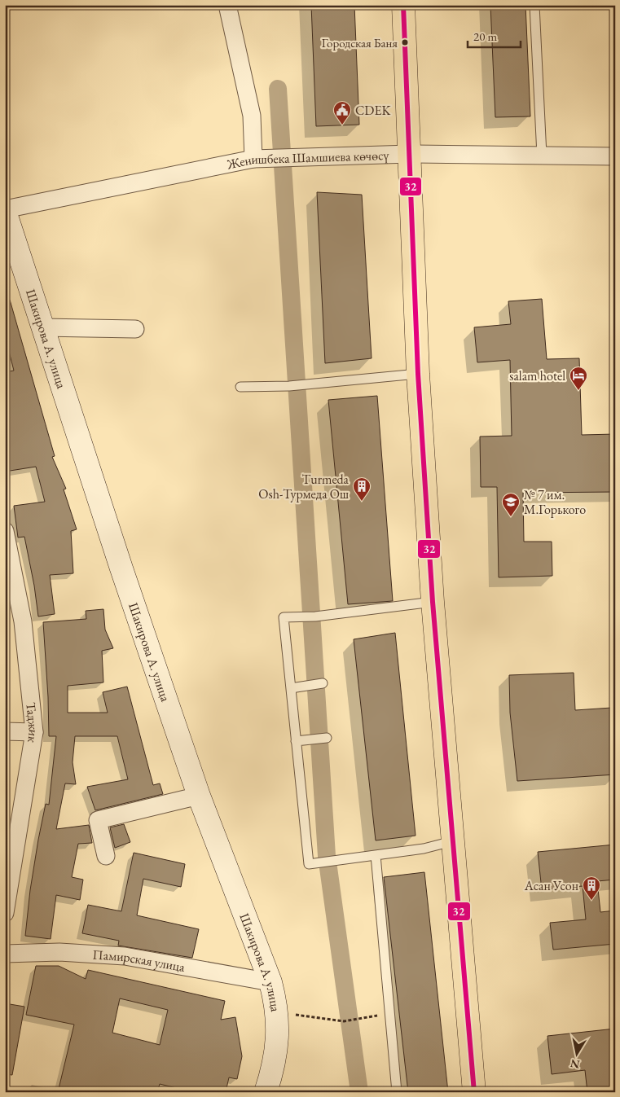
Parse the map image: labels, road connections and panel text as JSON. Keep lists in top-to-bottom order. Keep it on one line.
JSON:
{"streets":{"main road":["Шакирова А. улица"],"street":["Женишбека Шамшиева көчөсү","Таджик","Памирская улица"]},"crossings":[["Женишбека Шамшиева көчөсү","Шакирова А. улица"],["Шакирова А. улица","Памирская улица"]],"places":{"other":["Городская Баня"],"public building":["CDEK"],"hotel":["salam hotel"],"building":["Turmeda Osh-Турмеда Ош","Асан Усон"],"school or university":["№ 7 им. М.Горького"]},"lines":["transit line 32"],"scale_bar":"20 m","north":"bottom"}
